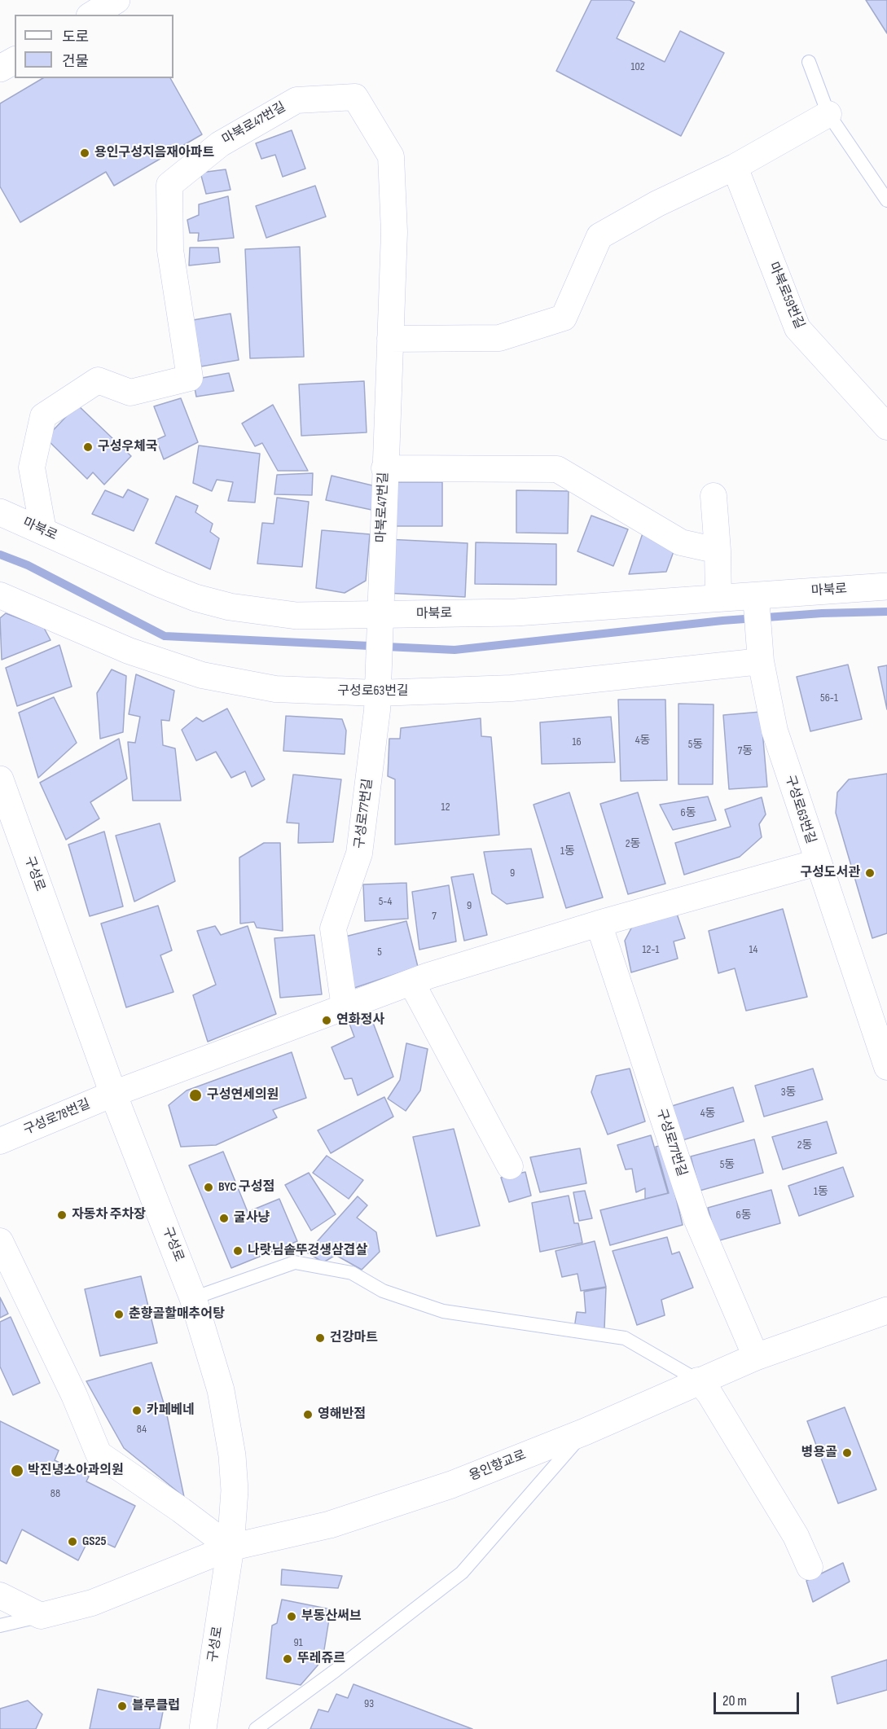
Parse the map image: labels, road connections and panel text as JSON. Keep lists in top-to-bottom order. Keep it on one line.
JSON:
{"streets":{"street":["마북로47번길","마북로59번길","마북로","구성로63번길","구성로77번길","구성로","구성로78번길","용인향교로"]},"crossings":[["마북로47번길","마북로"],["마북로47번길","구성로77번길"],["마북로","구성로63번길"],["마북로","구성로77번길"],["구성로63번길","구성로77번길"],["구성로77번길","용인향교로"],["구성로","구성로78번길"],["구성로","용인향교로"]],"places":["용인구성지음재아파트","구성우체국","구성도서관","연화정사","구성연세의원","BYC 구성점","자동차 주차장","굴사냥","나랏님솥뚜겅생삼겹살","춘향골할매추어탕","건강마트","카페베네","영해반점","병용골","박진녕소아과의원","GS25","부동산써브","뚜레쥬르","블루클럽"],"house_numbers":["102","56-1","4동","16","5동","7동","12","6동","2동","1동","9","5-4","9","7","12-1","14","5","3동","4동","2동","5동","1동","6동","84","88","91","93"],"legend":["도로","건물"],"scale_bar":"20 m"}
